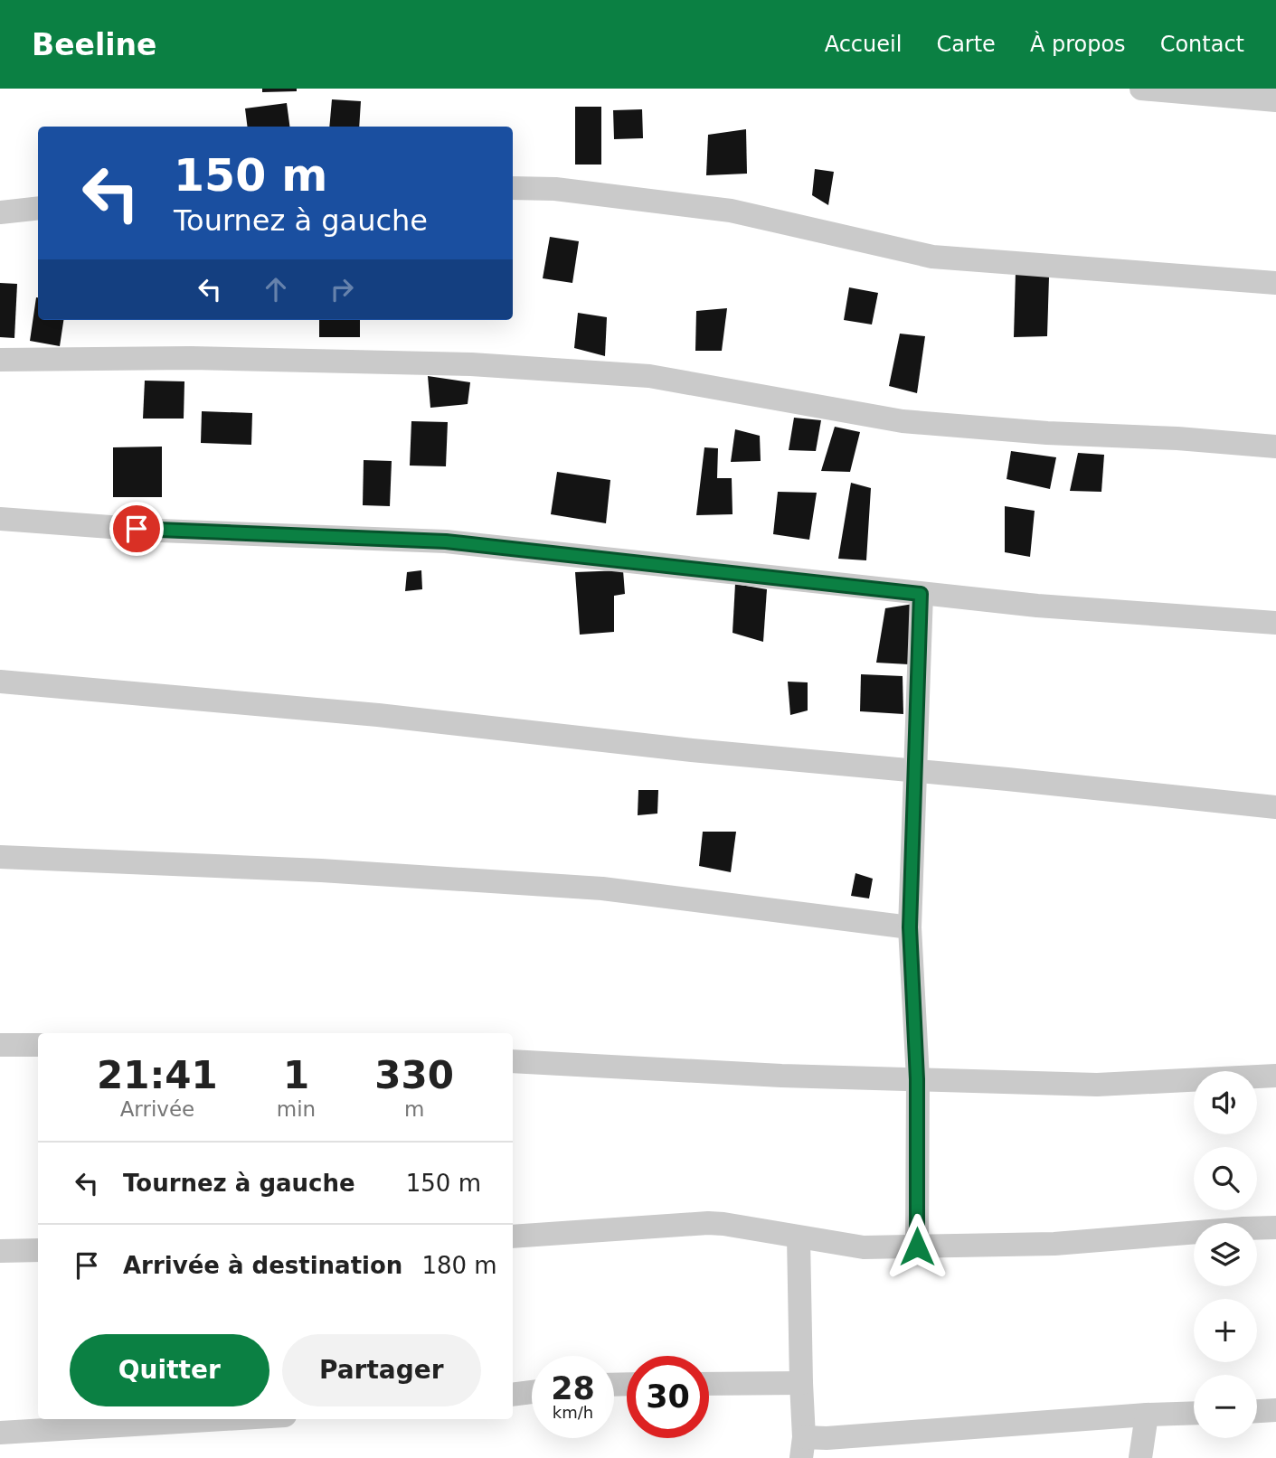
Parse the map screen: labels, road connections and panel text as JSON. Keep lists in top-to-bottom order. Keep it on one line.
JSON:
{"page":{"header":"Beeline","nav":["Accueil","Carte","À propos","Contact"],"turn":["150 m","Tournez à gauche"],"eta":["21:41","Arrivée","1","min","330","m"],"map_buttons":["+","−"],"list":[{"name":"Tournez à gauche","value":"150 m"},{"name":"Arrivée à destination","value":"180 m"}],"buttons":["Quitter","Partager"],"speed":"28 km/h","limit":"30"}}
